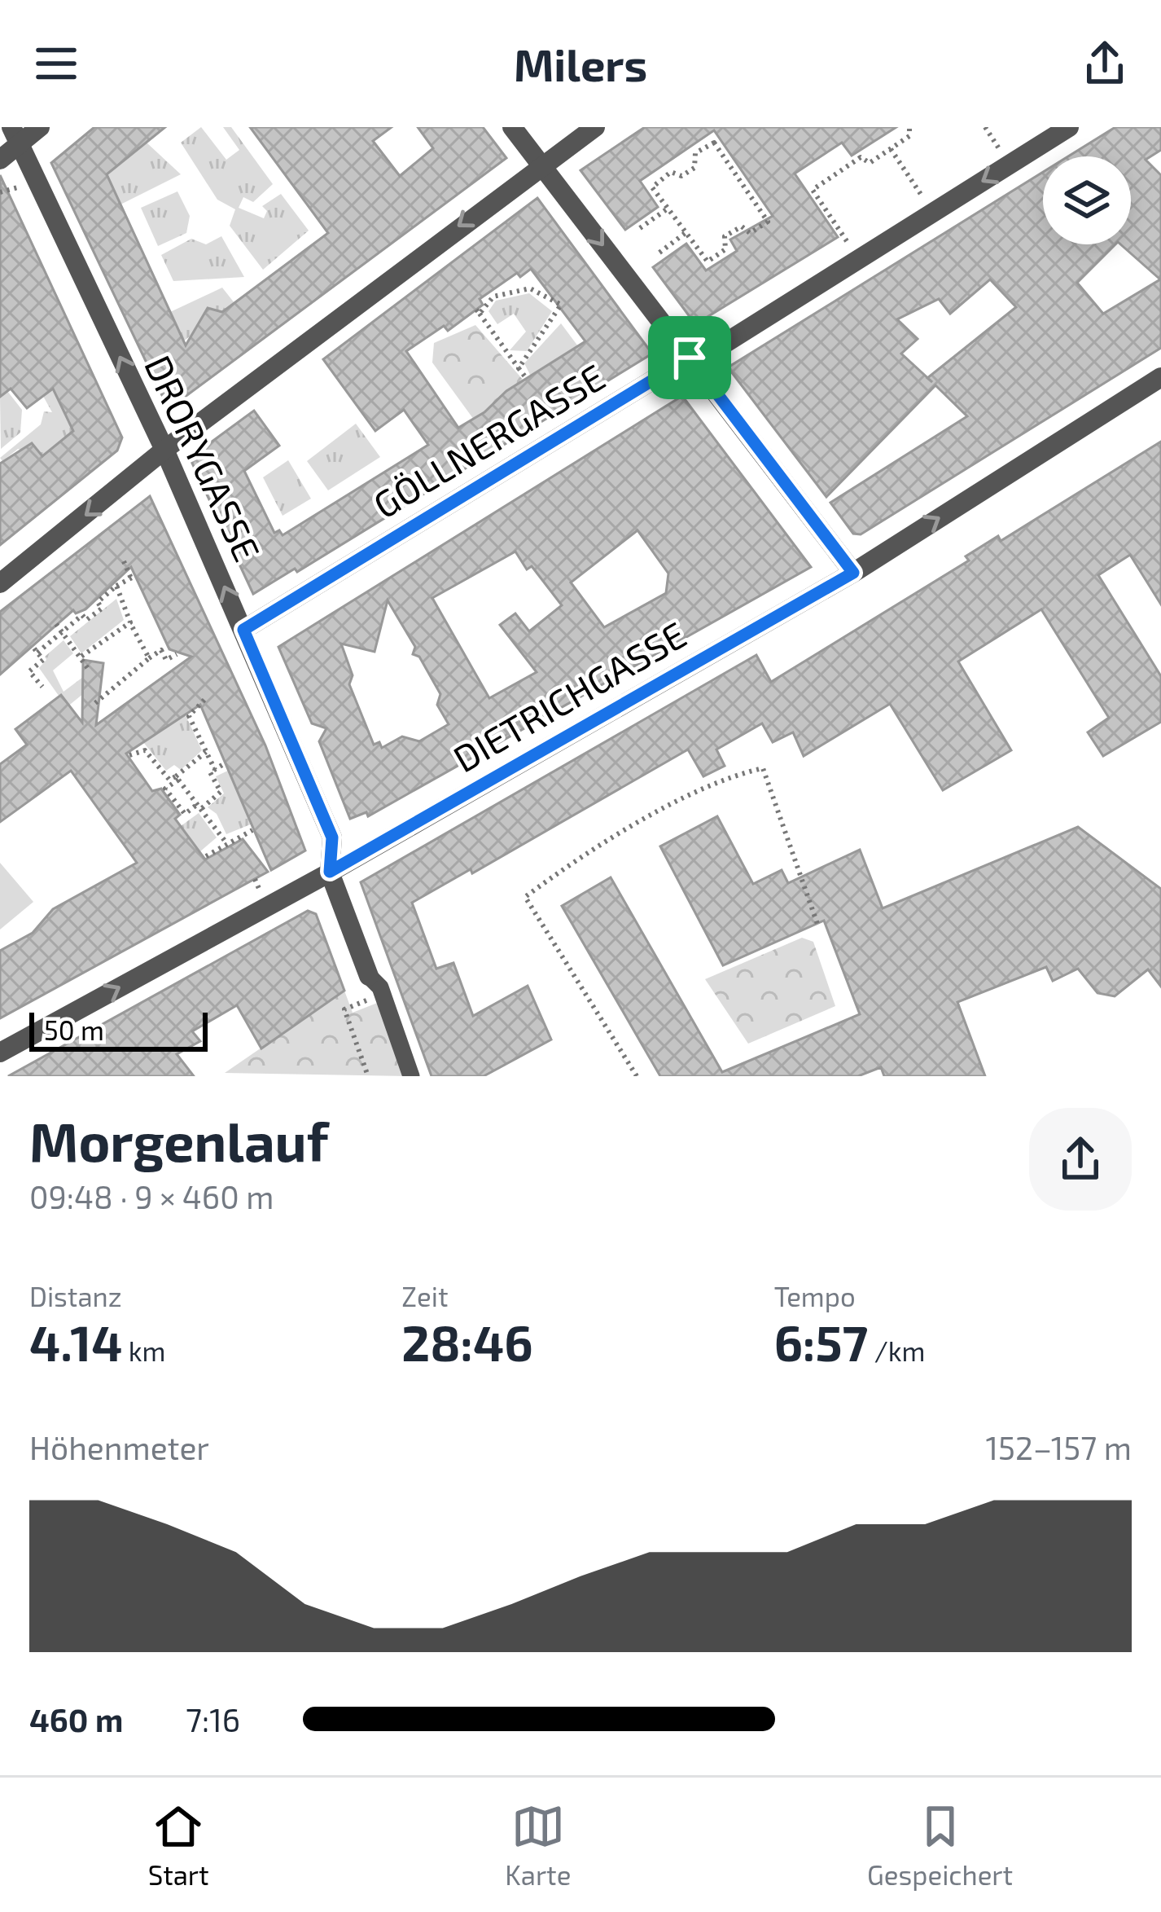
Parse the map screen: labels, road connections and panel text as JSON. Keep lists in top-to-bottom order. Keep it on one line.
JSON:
{"streets":{"street":["GÖLLNERGASSE","DRORYGASSE","DIETRICHGASSE"]},"crossings":[["GÖLLNERGASSE","DRORYGASSE"],["DRORYGASSE","DIETRICHGASSE"]],"one_way":["DRORYGASSE","DIETRICHGASSE"],"scale_bar":"50 m","page":{"header":"Milers","scale":"50 m","heading":["Morgenlauf","09:48 · 9 × 460 m"],"stats":[["Distanz","4.14 km"],["Zeit","28:46"],["Tempo","6:57 /km"]],"chart":["Höhenmeter","152–157 m"],"list":[{"name":"460 m","note":"7:16"}],"tabs":["Start","Karte","Gespeichert"]}}
